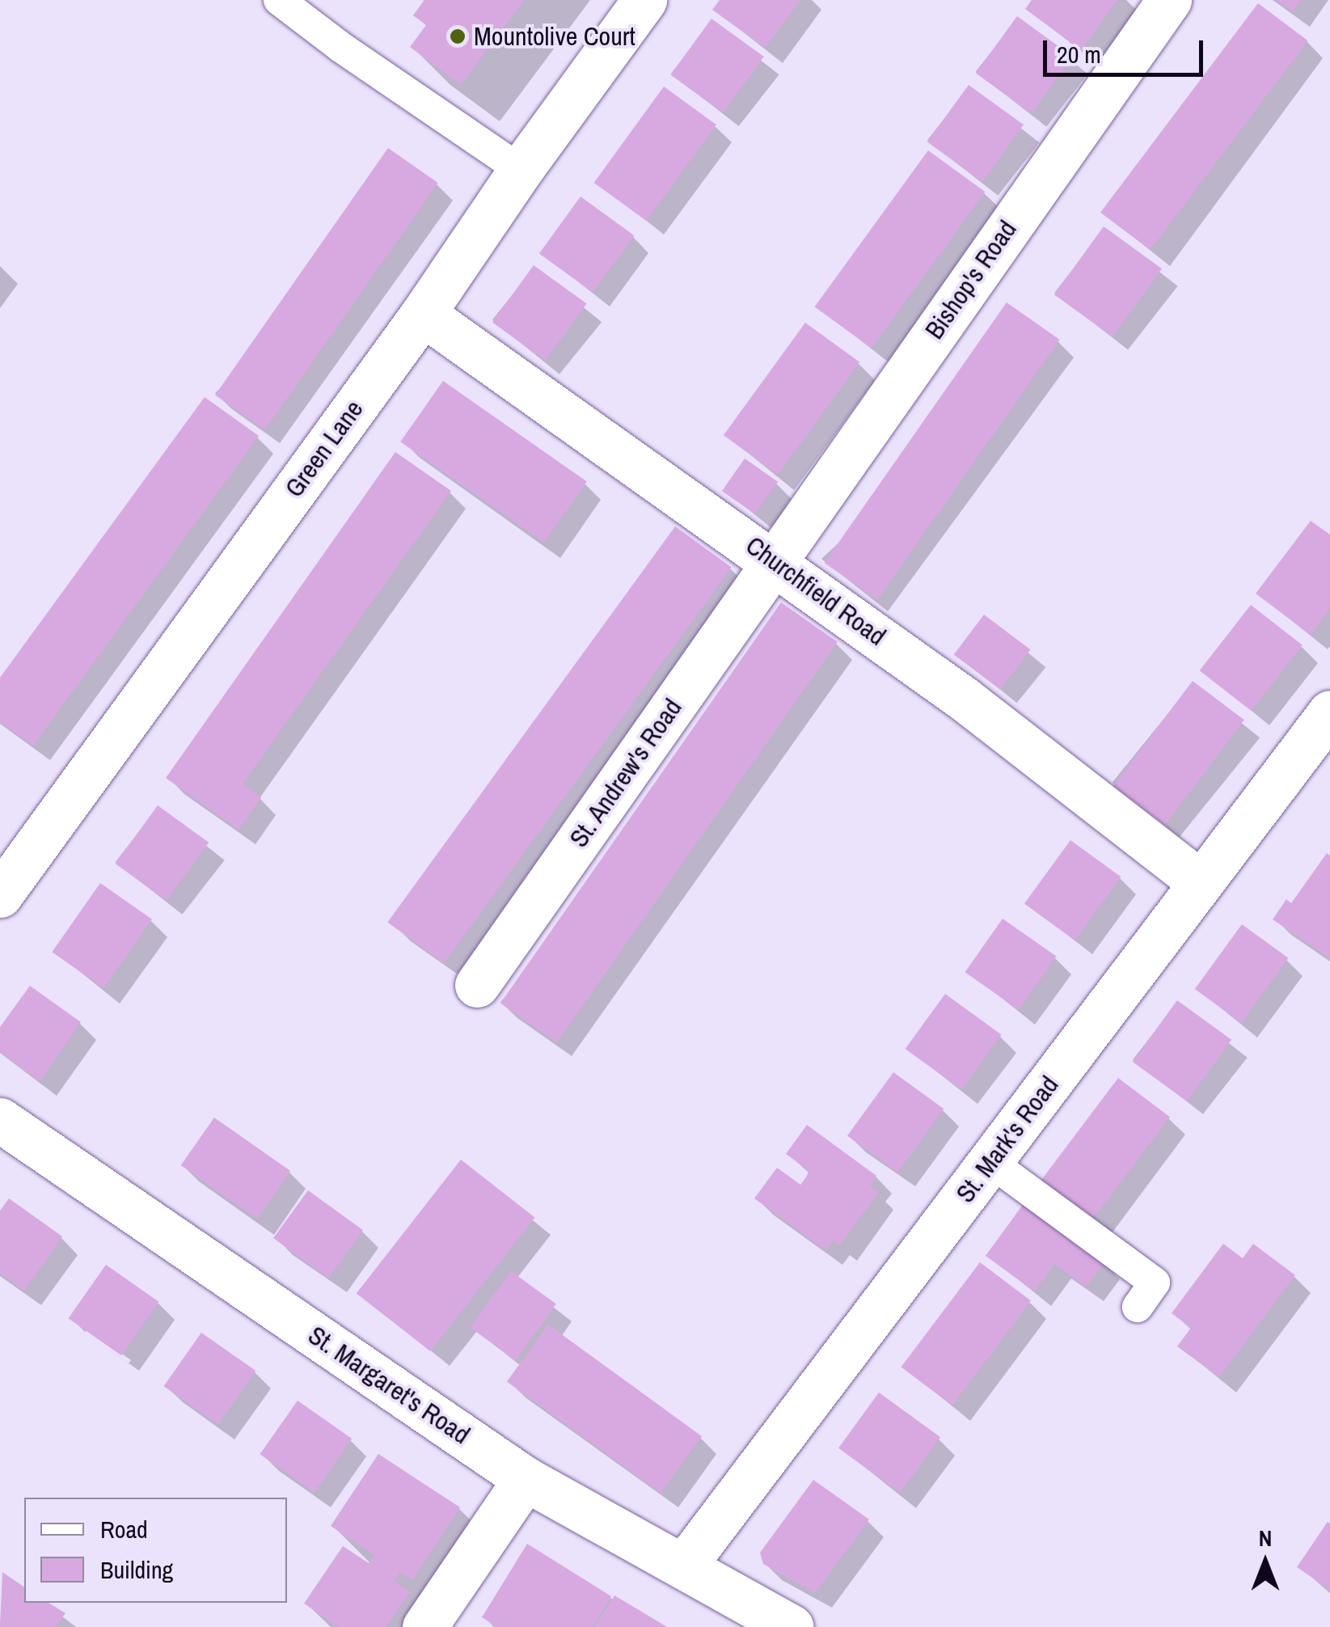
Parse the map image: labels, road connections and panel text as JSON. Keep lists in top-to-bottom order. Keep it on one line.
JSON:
{"streets":{"street":["Bishop's Road","Green Lane","Churchfield Road","St. Andrew's Road","St. Mark's Road","St. Margaret's Road"]},"crossings":[["Bishop's Road","Churchfield Road"],["Bishop's Road","St. Andrew's Road"],["Green Lane","Churchfield Road"],["Churchfield Road","St. Andrew's Road"],["Churchfield Road","St. Mark's Road"],["St. Mark's Road","St. Margaret's Road"]],"places":["Mountolive Court"],"legend":["Road","Building"],"scale_bar":"20 m","north":"top"}
